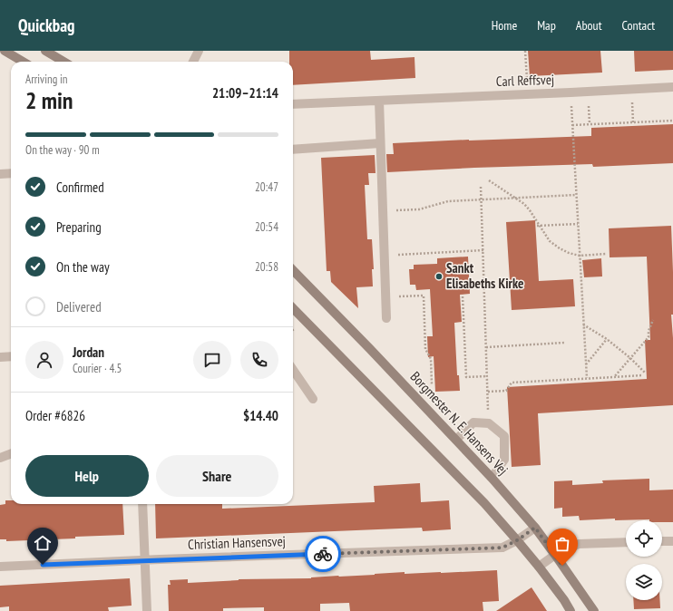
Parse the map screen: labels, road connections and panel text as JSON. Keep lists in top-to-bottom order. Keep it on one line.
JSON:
{"streets":{"street":["Carl Reffsvej","Borgmester N. E. Hansens Vej","Christian Hansensvej"]},"crossings":[["Borgmester N. E. Hansens Vej","Christian Hansensvej"]],"places":["Sankt Elisabeths Kirke"],"page":{"header":"Quickbag","nav":["Home","Map","About","Contact"],"heading":["2 min","Arriving in","21:09–21:14"],"panel":["Jordan","Courier · 4.5","Order #6826","$14.40"],"bar":"On the way · 90 m","list":[["Confirmed","20:47"],["Preparing","20:54"],["On the way","20:58"],"Delivered"],"buttons":["Help","Share"]}}
